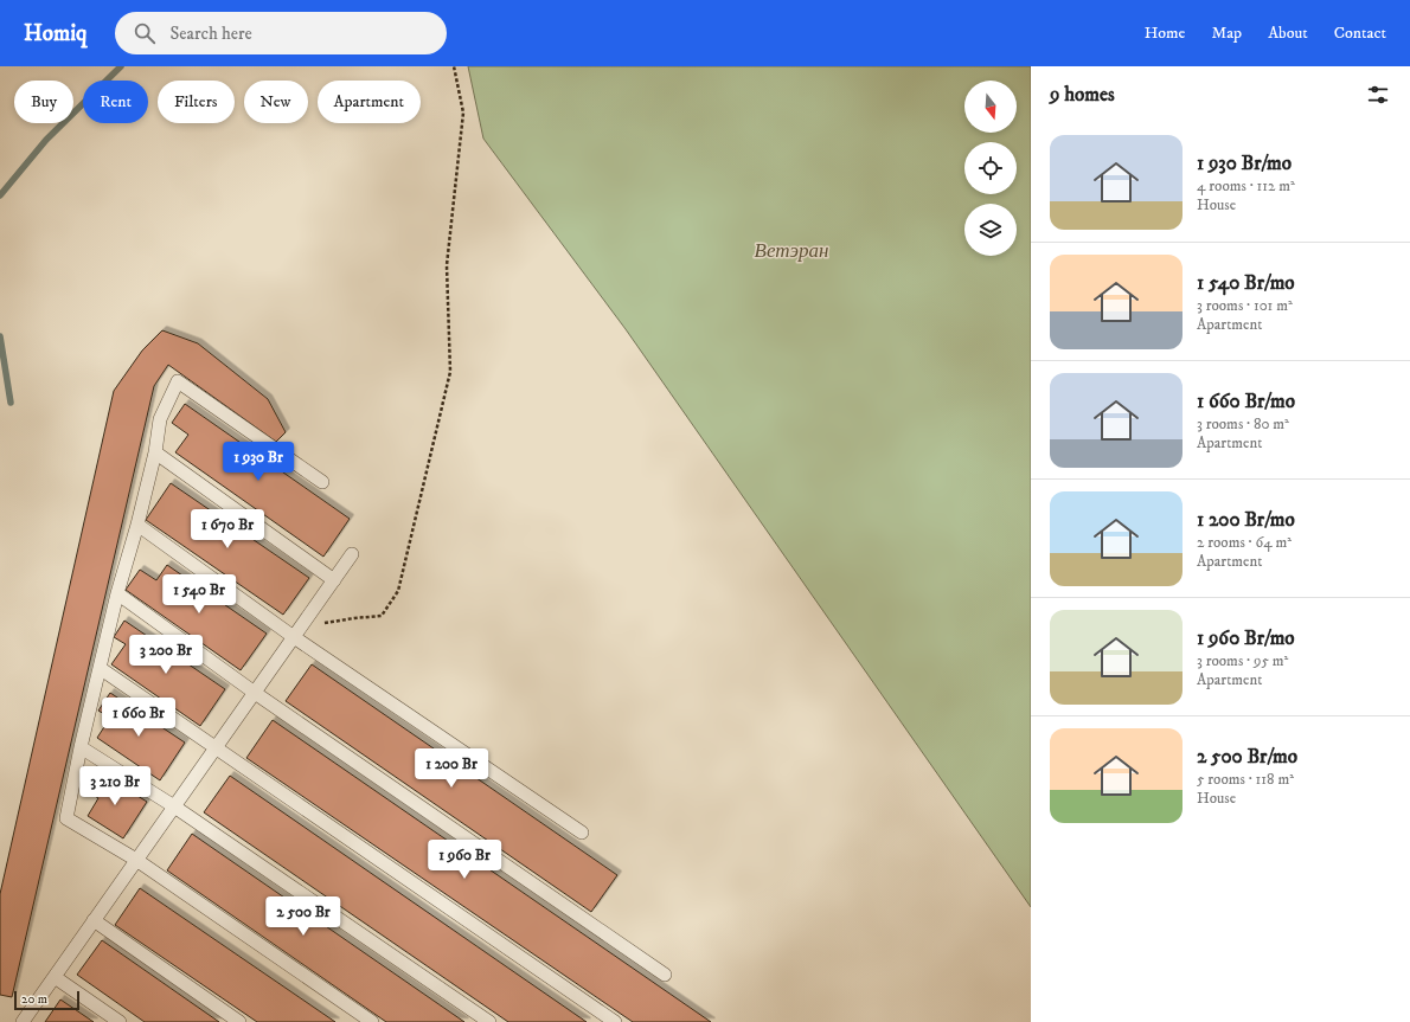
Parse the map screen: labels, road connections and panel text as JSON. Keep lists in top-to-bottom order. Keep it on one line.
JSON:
{"parks":["Ветэран"],"scale_bar":"20 m","north":"bottom","page":{"header":"Homiq","search":"Search here","nav":["Home","Map","About","Contact"],"heading":"9 homes","chip":["Buy","Rent","Filters","New","Apartment"],"list":[{"name":"1 930 Br/mo","note":"4 rooms · 112 m² · House"},{"name":"1 540 Br/mo","note":"3 rooms · 101 m² · Apartment"},{"name":"1 660 Br/mo","note":"3 rooms · 80 m² · Apartment"},{"name":"1 200 Br/mo","note":"2 rooms · 64 m² · Apartment"},{"name":"1 960 Br/mo","note":"3 rooms · 95 m² · Apartment"},{"name":"2 500 Br/mo","note":"5 rooms · 118 m² · House"}],"price":["1 930 Br","1 670 Br","1 540 Br","3 200 Br","1 660 Br","1 200 Br","3 210 Br","1 960 Br","2 500 Br"],"scale":"20 m"}}
